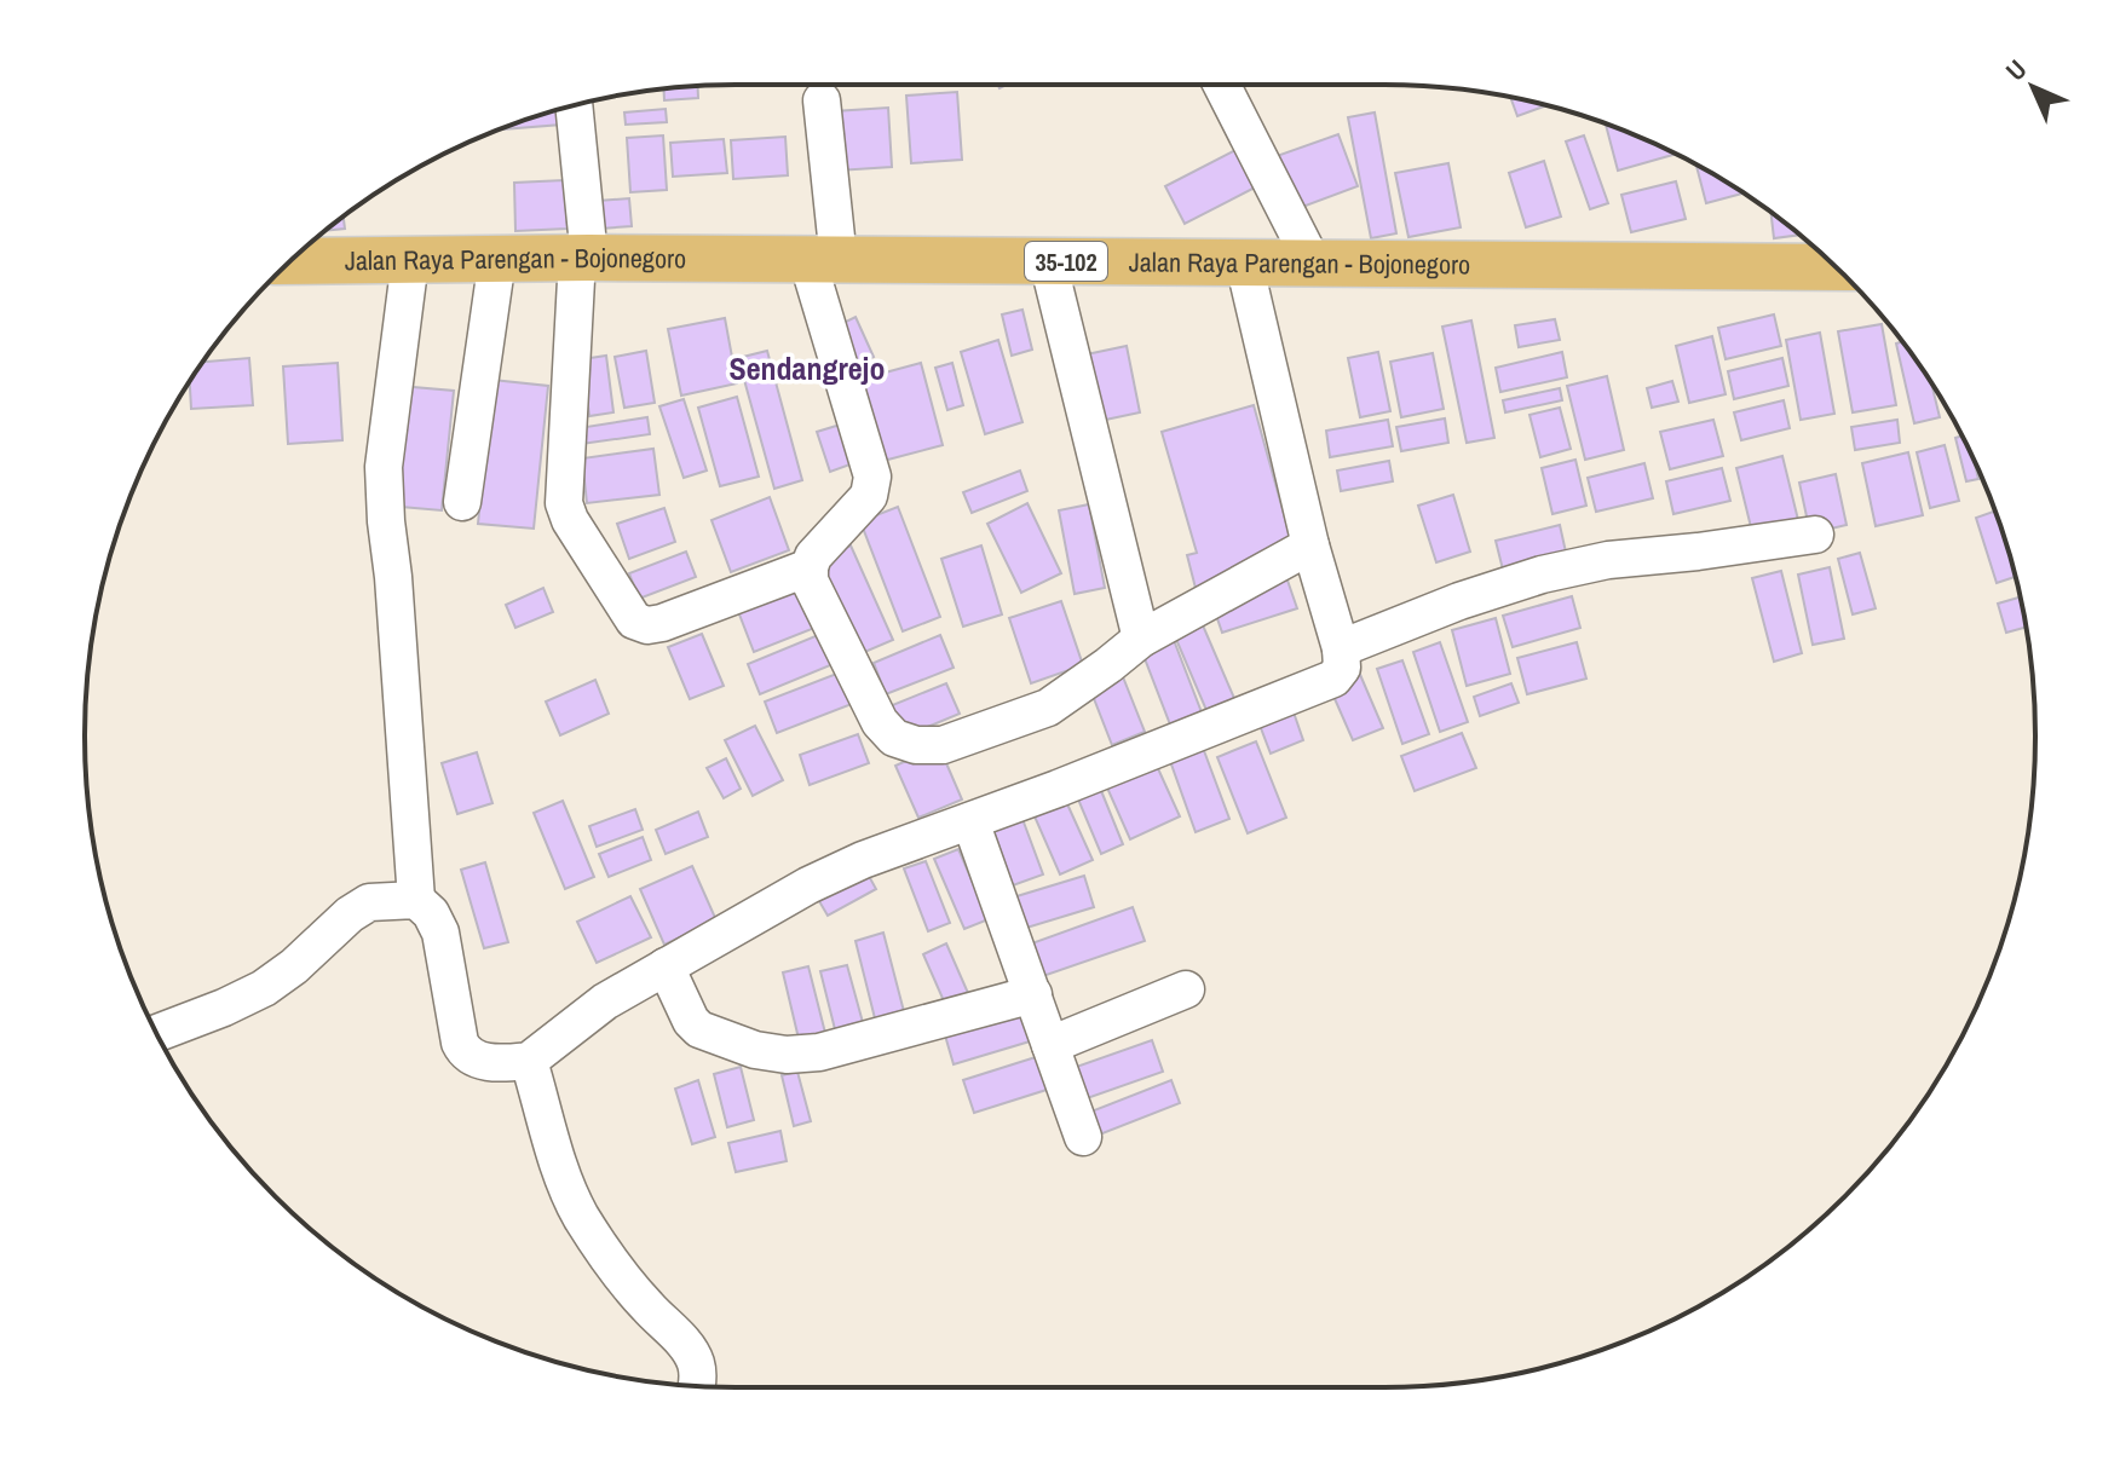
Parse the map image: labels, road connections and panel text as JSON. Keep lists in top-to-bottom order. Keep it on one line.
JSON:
{"streets":{"main road":["Jalan Raya Parengan - Bojonegoro","35-102"]},"districts":["Sendangrejo"],"north":"top left"}
